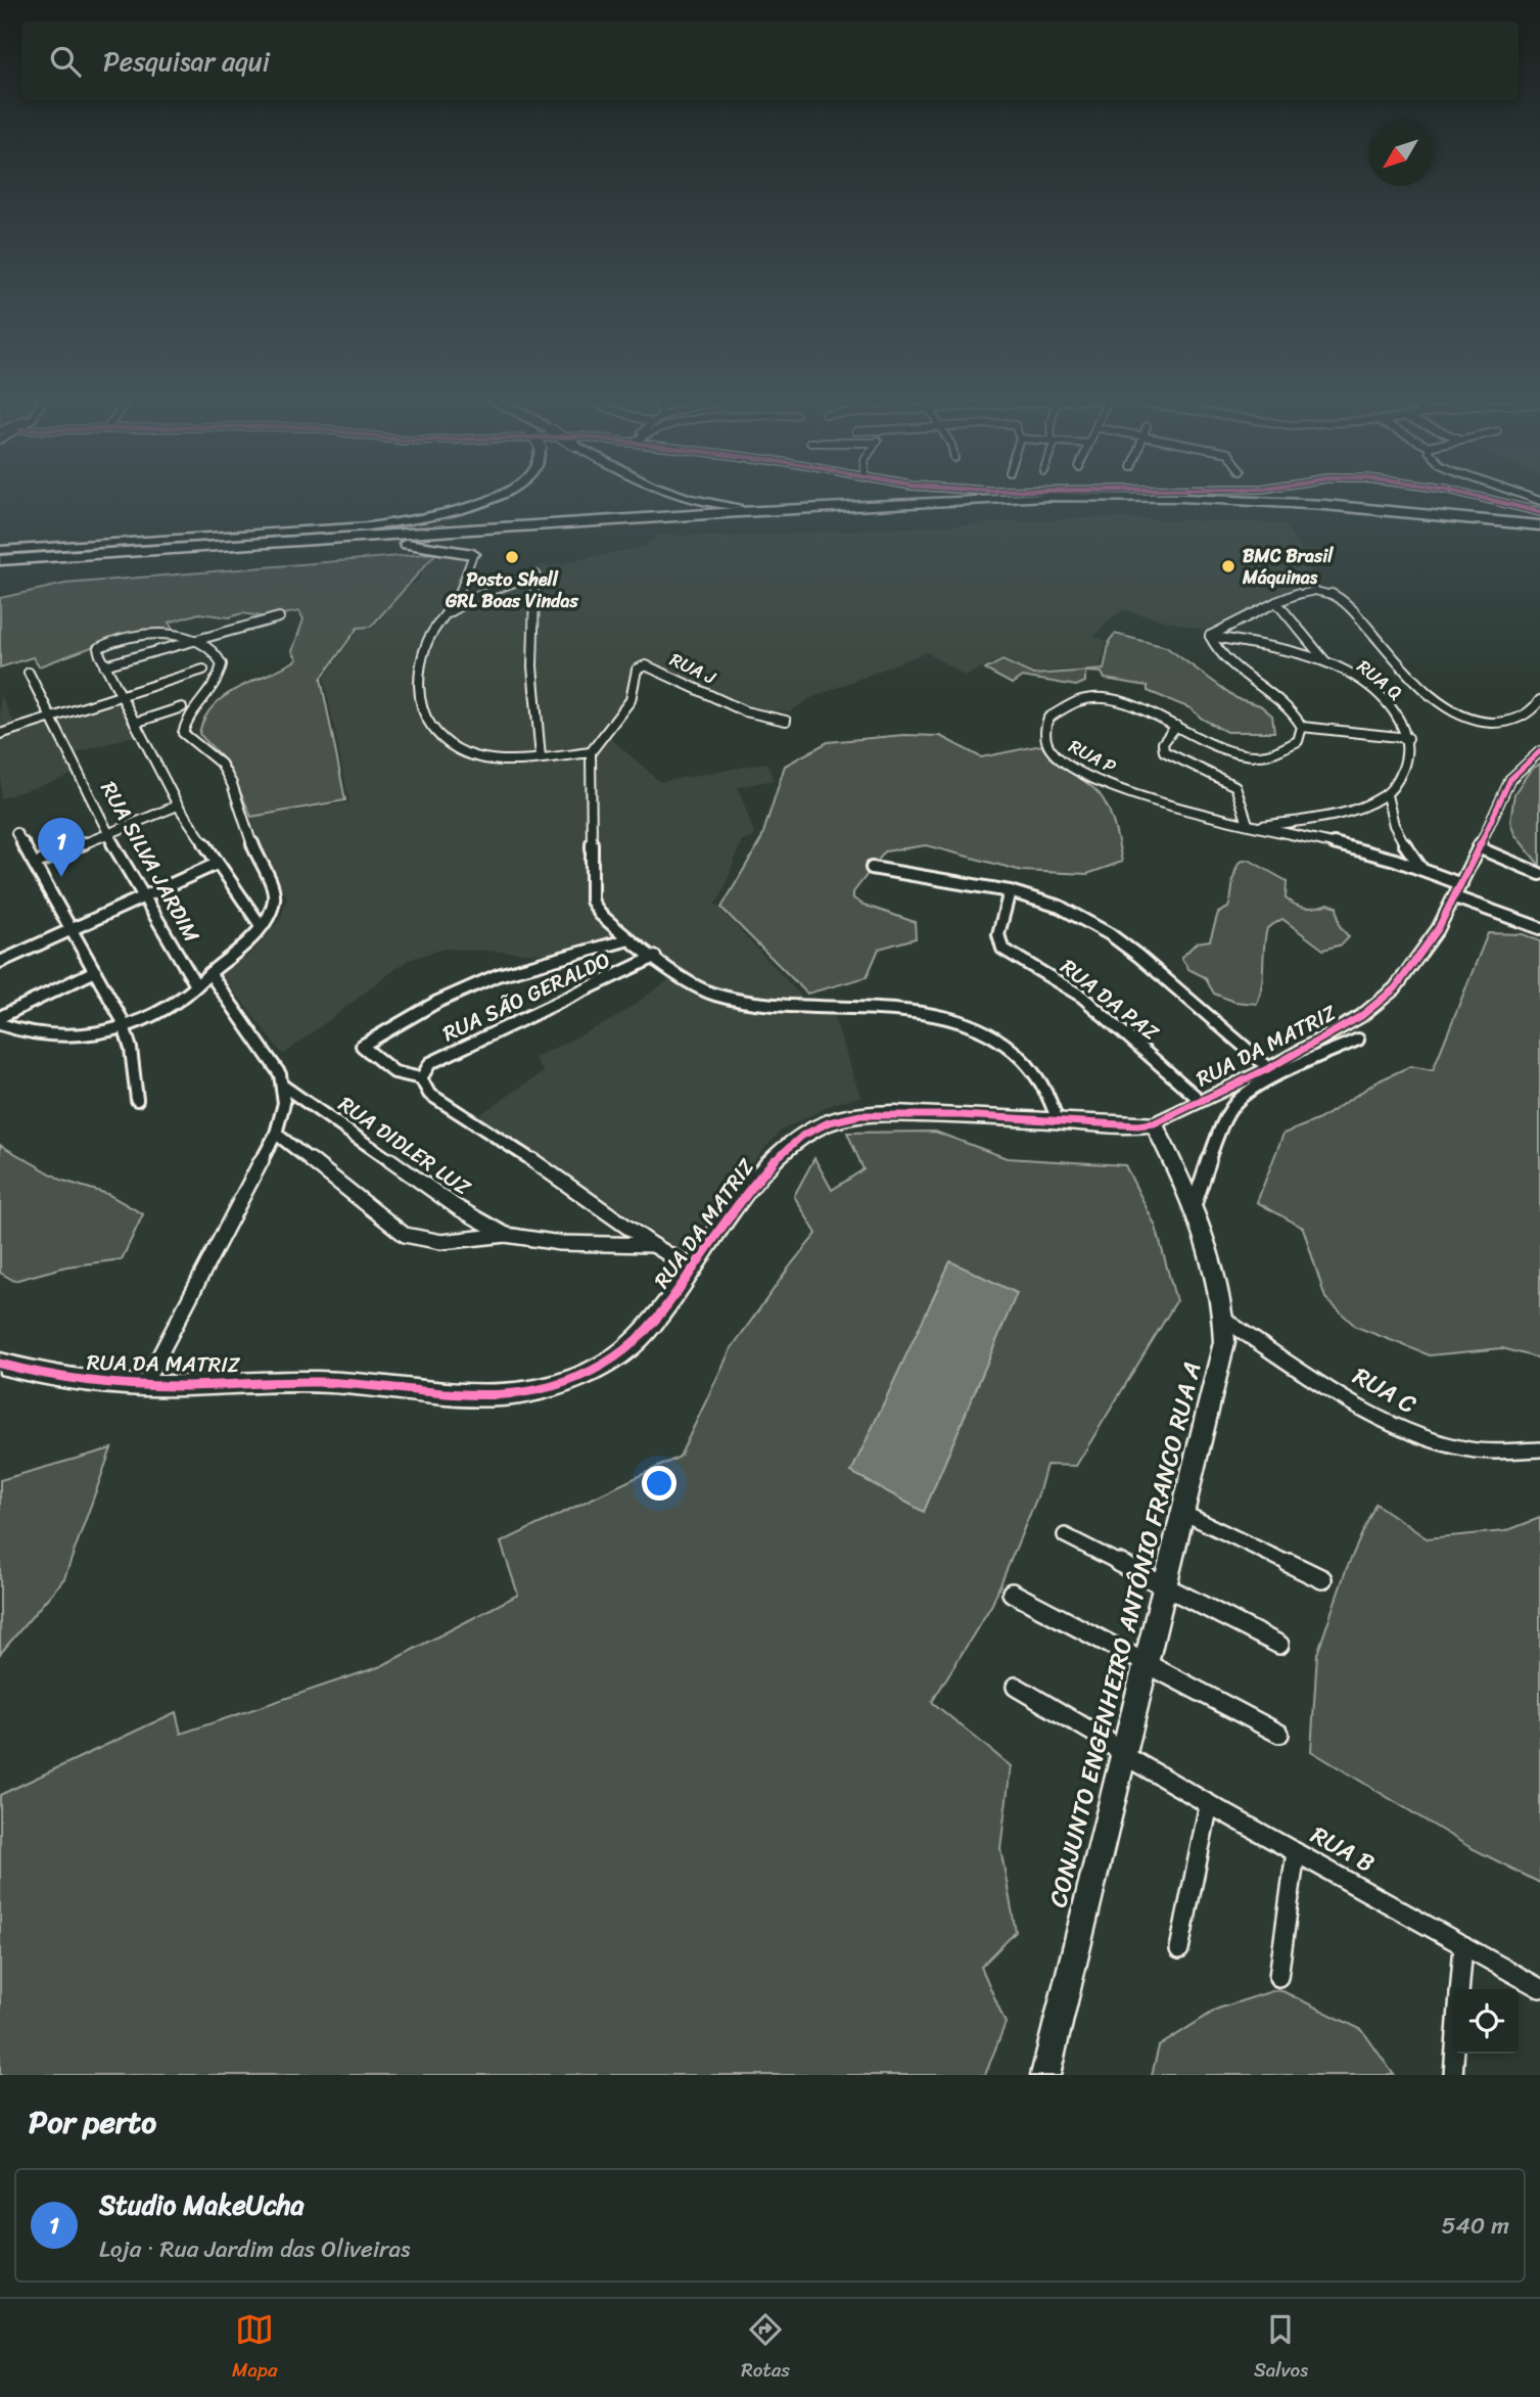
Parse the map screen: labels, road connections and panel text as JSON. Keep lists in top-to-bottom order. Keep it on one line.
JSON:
{"streets":{"main road":["RUA DA MATRIZ","CONJUNTO ENGENHEIRO ANTÔNIO FRANCO RUA A"],"street":["RUA J","RUA Q","RUA P","RUA SILVA JARDIM","RUA SÃO GERALDO","RUA DA PAZ","RUA DIDLER LUZ","RUA C","RUA B"]},"crossings":[["RUA P","RUA DA MATRIZ"],["RUA DA PAZ","RUA DA MATRIZ"],["RUA DA MATRIZ","CONJUNTO ENGENHEIRO ANTÔNIO FRANCO RUA A"],["RUA C","CONJUNTO ENGENHEIRO ANTÔNIO FRANCO RUA A"],["CONJUNTO ENGENHEIRO ANTÔNIO FRANCO RUA A","RUA B"]],"places":["Posto Shell GRL Boas Vindas","BMC Brasil Máquinas"],"north":"bottom left","page":{"search":"Pesquisar aqui","pins":"1","heading":"Por perto","list":[{"mark":"1","name":"Studio MakeUcha","note":"Loja · Rua Jardim das Oliveiras","value":"540 m"}],"nav":["Mapa","Rotas","Salvos"]}}
